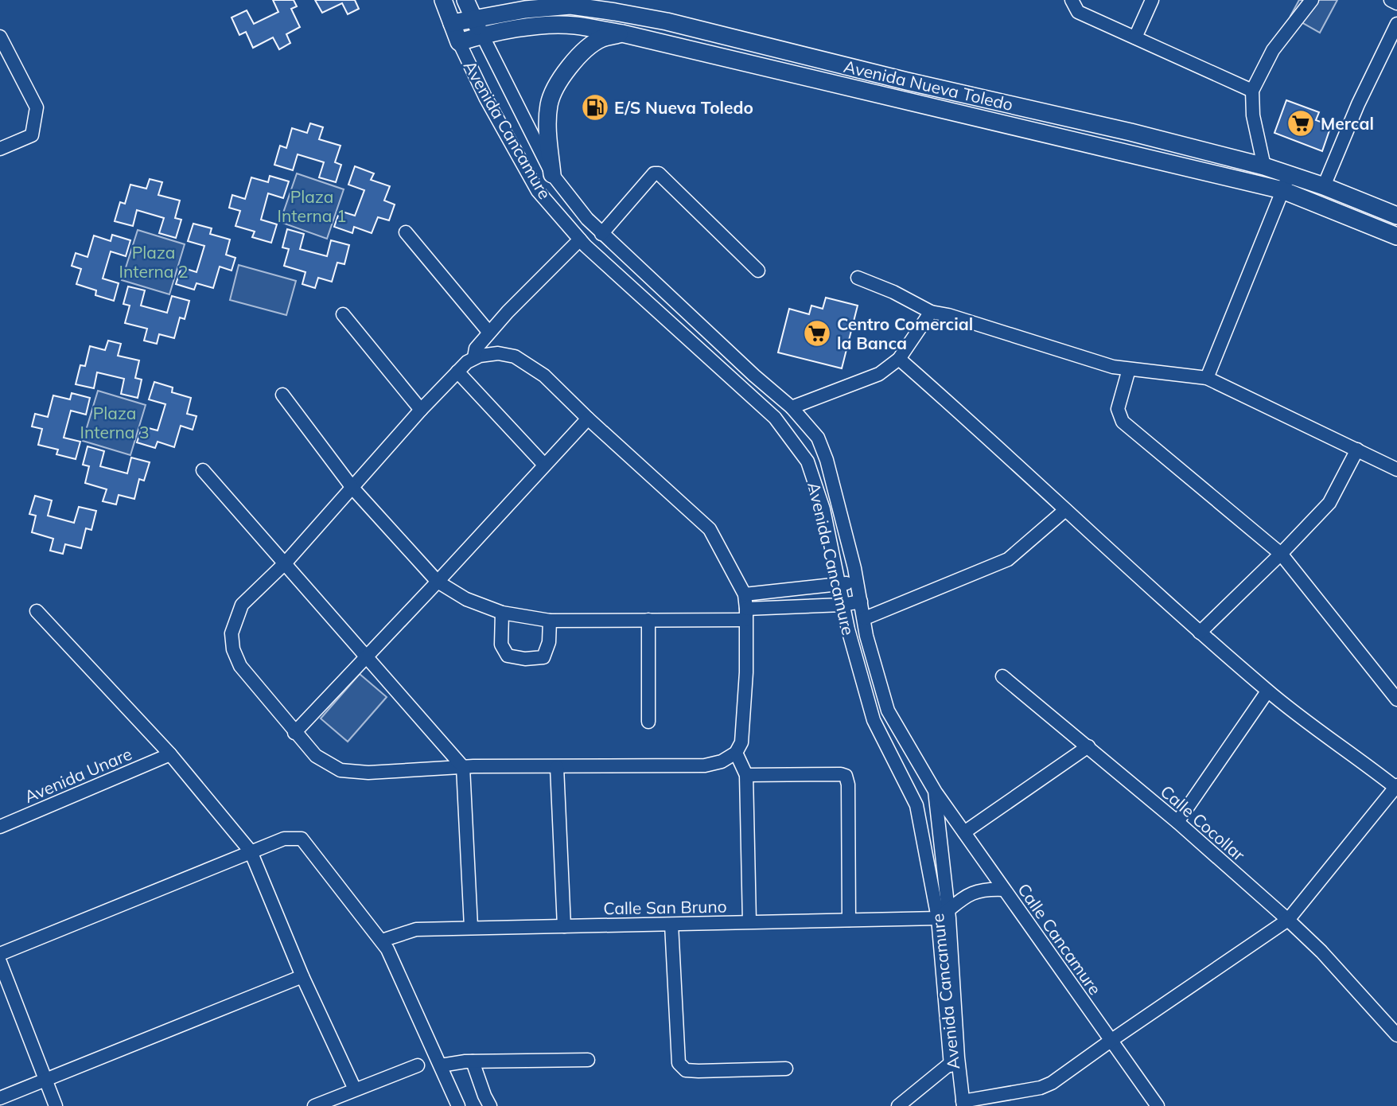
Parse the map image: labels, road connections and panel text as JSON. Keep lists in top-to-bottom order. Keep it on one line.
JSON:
{"streets":{"main road":["Avenida Nueva Toledo","Avenida Cancamure"],"street":["Avenida Unare","Calle Cocollar","Calle San Bruno","Calle Cancamure"]},"crossings":[["Avenida Nueva Toledo","Avenida Cancamure"],["Avenida Cancamure","Calle San Bruno"],["Avenida Cancamure","Calle Cancamure"]],"parks":["Plaza Interna 1","Plaza Interna 2","Plaza Interna 3"],"places":{"fuel station":["E/S Nueva Toledo"],"supermarket":["Mercal","Centro Comercial la Banca"]}}
